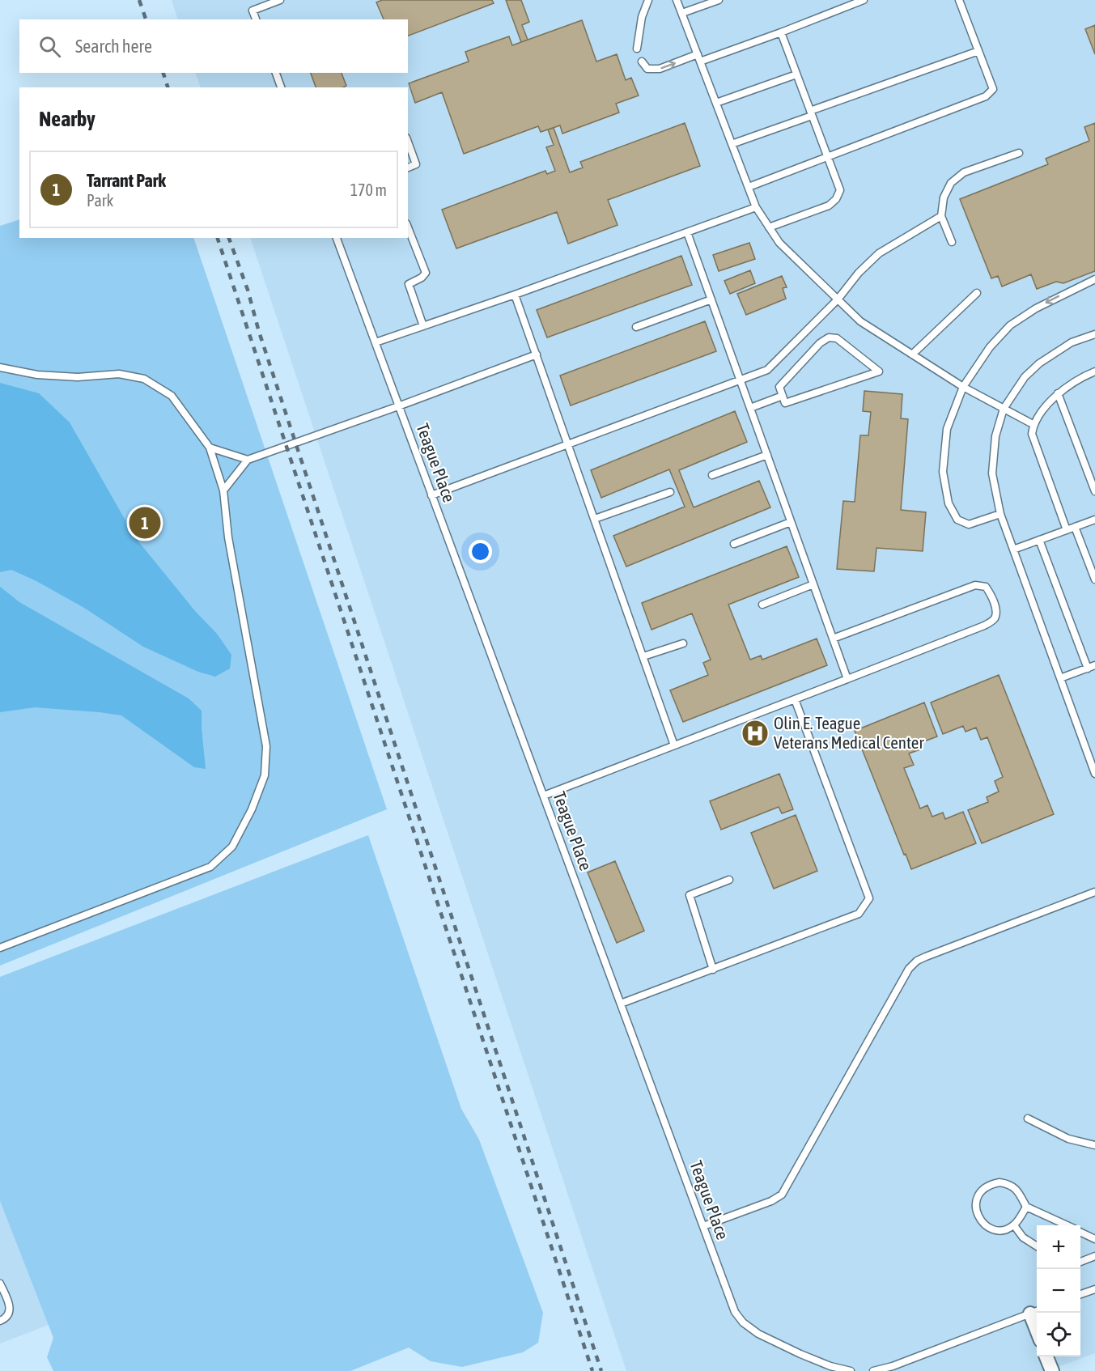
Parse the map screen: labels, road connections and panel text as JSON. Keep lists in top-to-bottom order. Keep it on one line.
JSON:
{"streets":{"lane":["Teague Place"]},"places":{"hospital":["Olin E. Teague Veterans Medical Center"]},"page":{"search":"Search here","heading":"Nearby","list":[{"mark":"1","name":"Tarrant Park","note":"Park","value":"170 m"}],"pins":"1","map_buttons":["+","−"]}}
